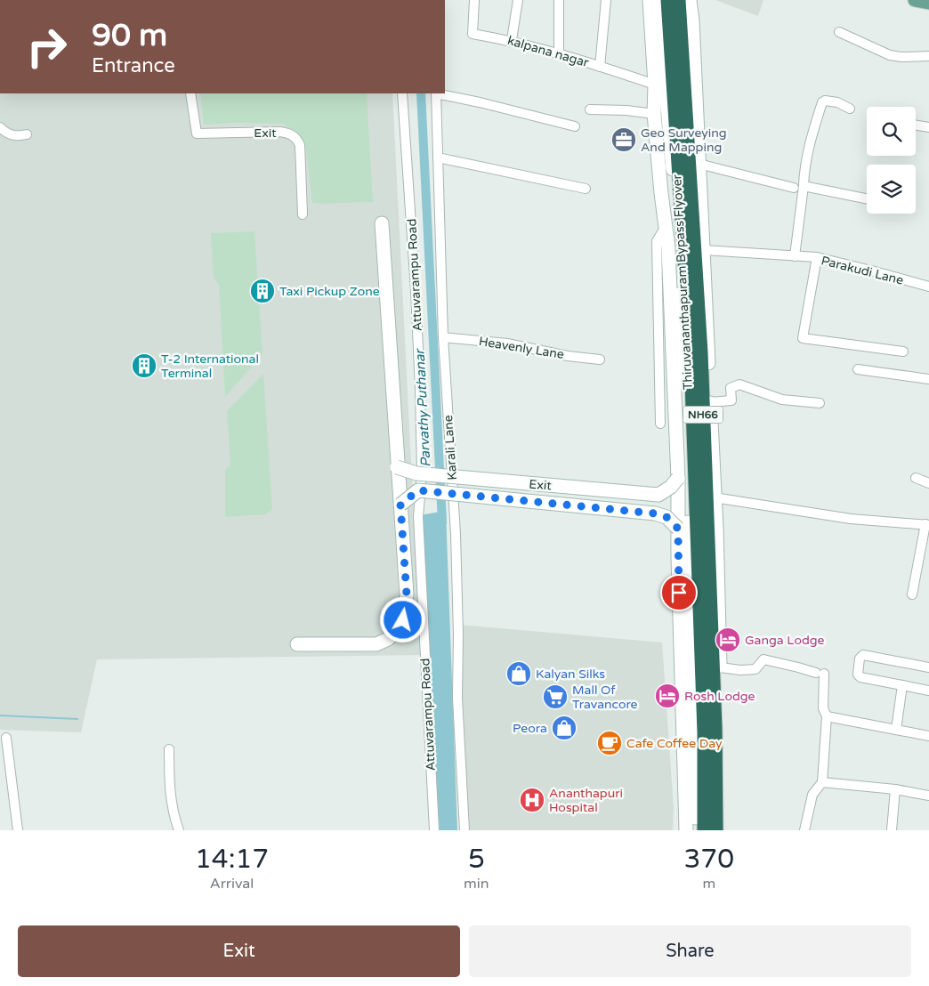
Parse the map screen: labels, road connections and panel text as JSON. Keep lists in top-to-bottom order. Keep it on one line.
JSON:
{"streets":{"highway":["Thiruvananthapuram Bypass Flyover","NH66"],"street":["kalpana nagar","Exit","Parakudi Lane","Attuvarampu Road","Heavenly Lane","Karali Lane"]},"crossings":[["Heavenly Lane","Karali Lane"]],"water":["Parvathy Puthanar"],"places":{"office":["Geo Surveying And Mapping"],"building":["Taxi Pickup Zone","T-2 International Terminal"],"hotel":["Ganga Lodge","Rosh Lodge"],"shop":["Kalyan Silks","Peora"],"supermarket":["Mall Of Travancore"],"cafe":["Cafe Coffee Day"],"hospital":["Ananthapuri Hospital"]},"page":{"turn":["90 m","Entrance"],"eta":["14:17","Arrival","5","min","370","m"],"buttons":["Exit","Share"]}}
